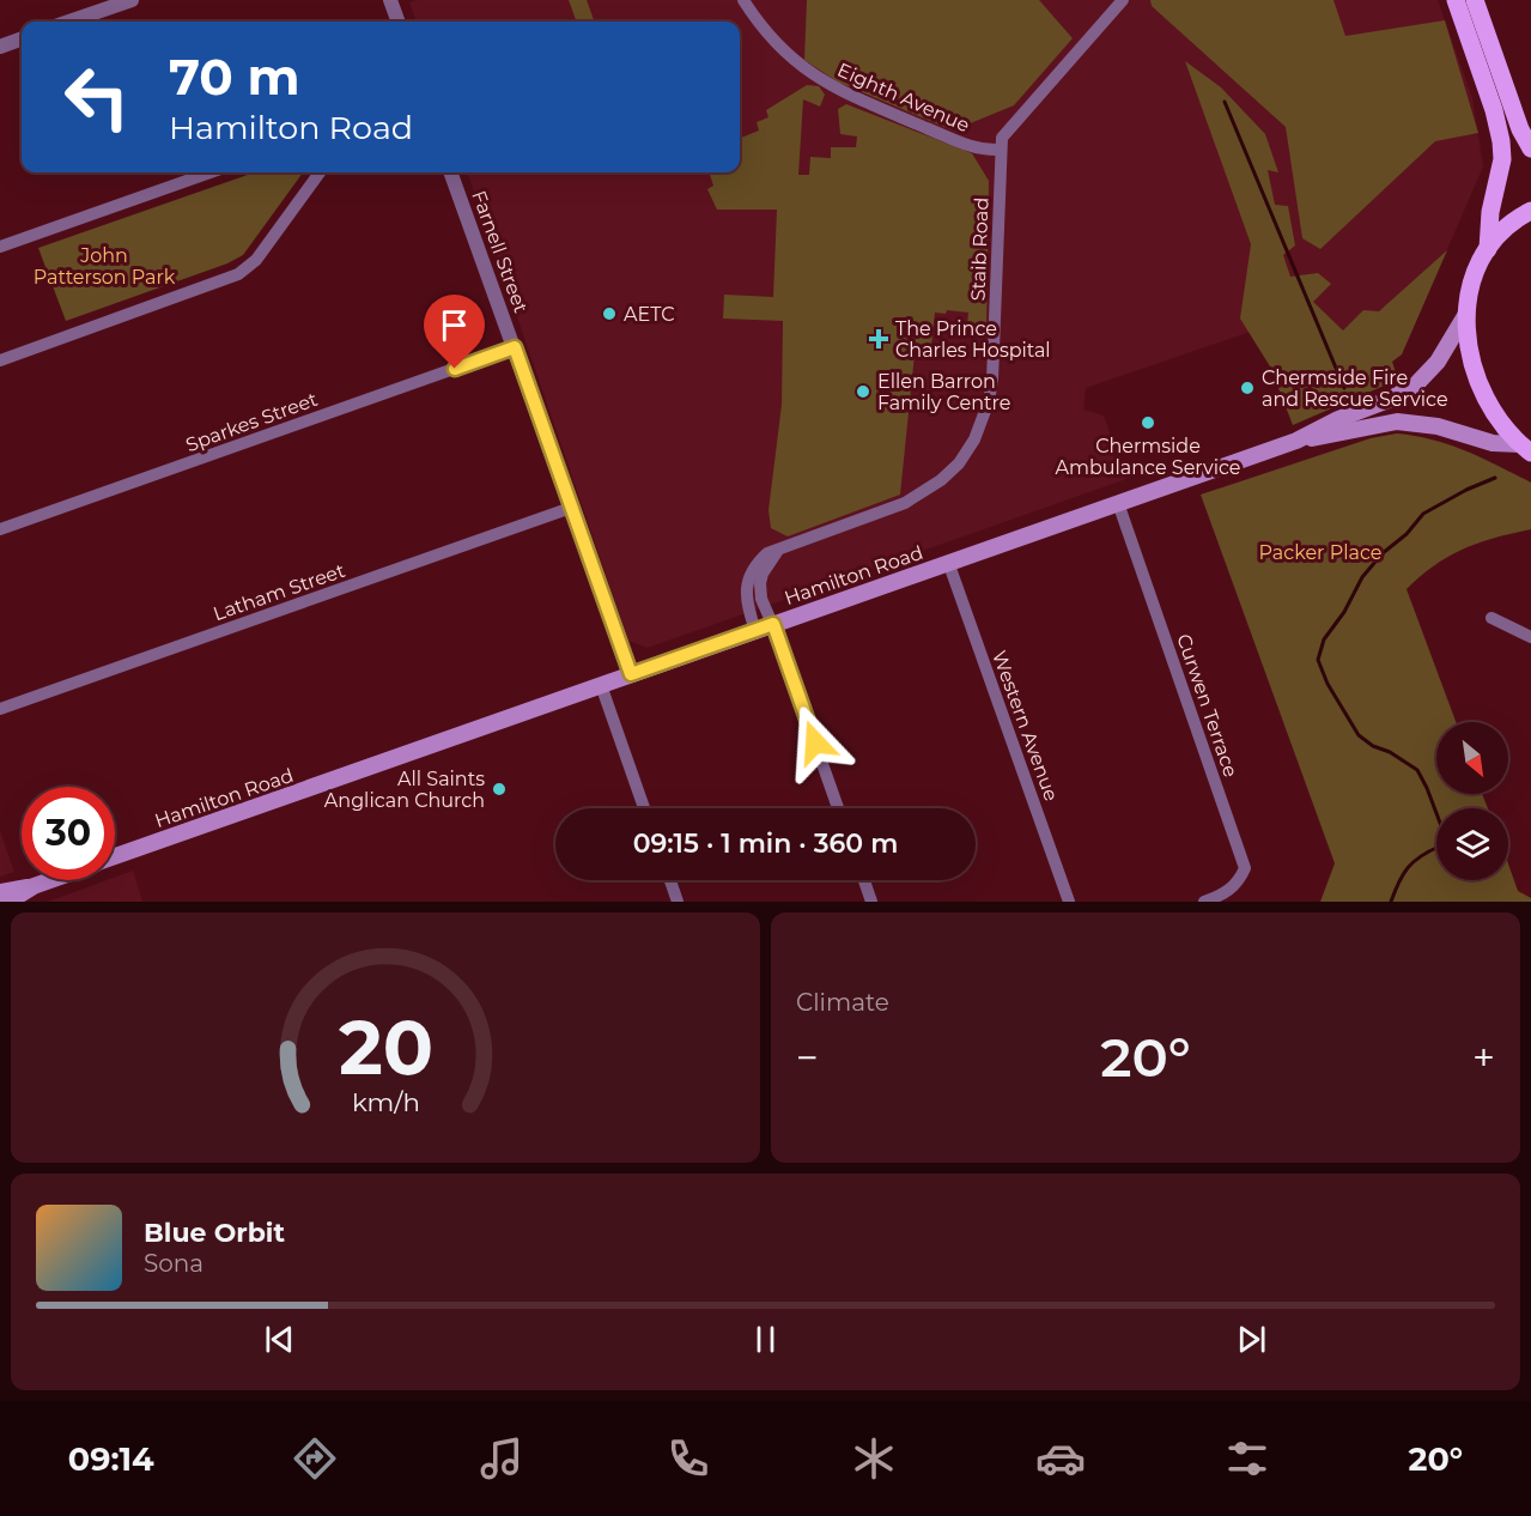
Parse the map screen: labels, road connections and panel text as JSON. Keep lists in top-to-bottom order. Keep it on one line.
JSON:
{"streets":{"main road":["Hamilton Road"],"street":["Eighth Avenue","Staib Road","Farnell Street","Sparkes Street","Latham Street","Curwen Terrace","Western Avenue"]},"crossings":[["Eighth Avenue","Staib Road"],["Staib Road","Hamilton Road"],["Farnell Street","Sparkes Street"],["Farnell Street","Hamilton Road"],["Farnell Street","Latham Street"],["Hamilton Road","Curwen Terrace"],["Hamilton Road","Western Avenue"]],"parks":["John Patterson Park","Packer Place"],"places":{"other":["AETC","Chermside Fire and Rescue Service","Ellen Barron Family Centre","Chermside Ambulance Service","All Saints Anglican Church"],"health":["The Prince Charles Hospital"]},"north":"bottom right","page":{"turn":["70 m","Hamilton Road"],"limit":"30","trip":"09:15 · 1 min · 360 m","tile":"Climate","heat":["−","20°","+"],"song":["Blue Orbit","Sona"],"tabs":["09:14","20°"],"gauge":["20","km/h"]}}
